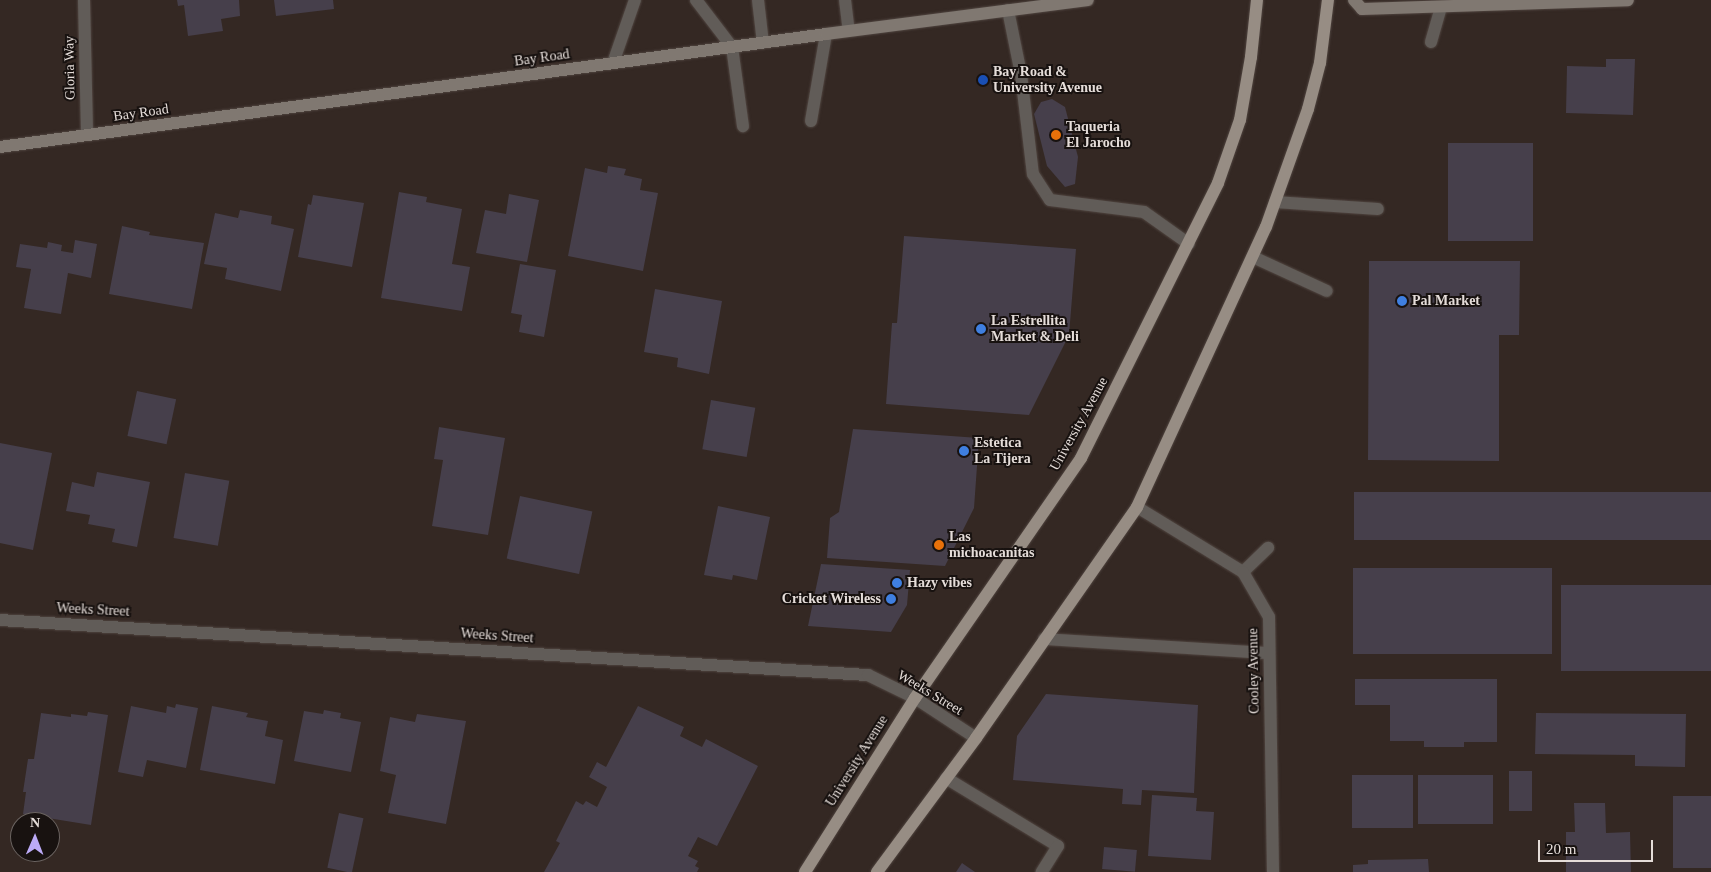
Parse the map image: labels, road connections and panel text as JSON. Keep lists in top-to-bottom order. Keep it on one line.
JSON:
{"streets":{"main road":["Bay Road","University Avenue"],"street":["Gloria Way","Weeks Street","Cooley Avenue"]},"crossings":[["Bay Road","Gloria Way"],["University Avenue","Weeks Street"]],"places":["Bay Road & University Avenue","Taqueria El Jarocho","Pal Market","La Estrellita Market & Deli","Estetica La Tijera","Las michoacanitas","Hazy vibes","Cricket Wireless"],"scale_bar":"20 m","north":"top"}
